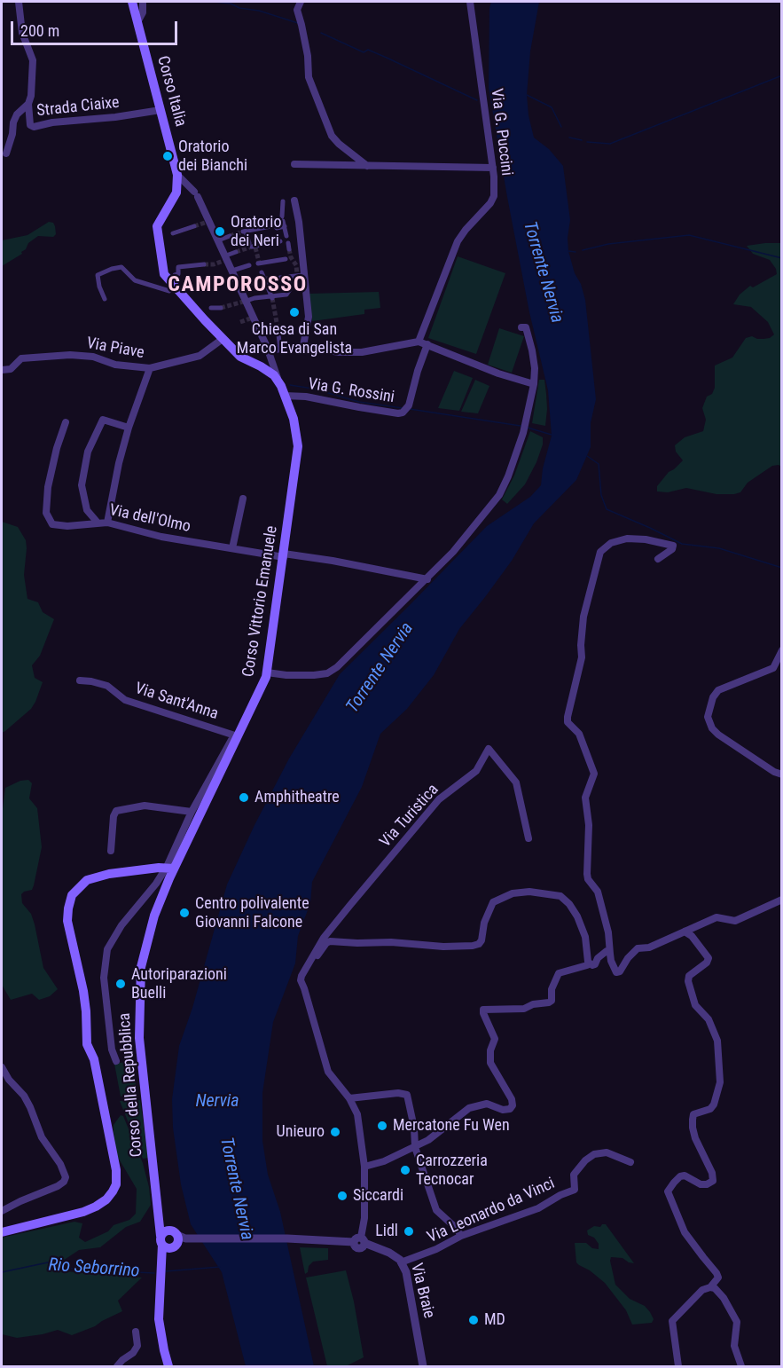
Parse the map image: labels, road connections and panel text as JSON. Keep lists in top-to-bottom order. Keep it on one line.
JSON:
{"streets":{"main road":["Corso Italia","Corso Vittorio Emanuele","Corso della Repubblica"],"street":["Strada Ciaixe","Via G. Puccini","Via Piave","Via G. Rossini","Via dell'Olmo","Via Sant'Anna","Via Turistica","Via Leonardo da Vinci","Via Braie"]},"crossings":[["Corso Italia","Strada Ciaixe"],["Corso Italia","Via Piave"],["Corso Italia","Corso Vittorio Emanuele"],["Via G. Rossini","Corso Vittorio Emanuele"],["Via dell'Olmo","Corso Vittorio Emanuele"],["Corso Vittorio Emanuele","Via Sant'Anna"],["Corso Vittorio Emanuele","Corso della Repubblica"],["Via Turistica","Via Braie"],["Corso della Repubblica","Via Braie"],["Via Leonardo da Vinci","Via Braie"]],"districts":["CAMPOROSSO"],"water":["Torrente Nervia","Nervia","Rio Seborrino"],"places":["Oratorio dei Bianchi","Oratorio dei Neri","Chiesa di San Marco Evangelista","Amphitheatre","Centro polivalente Giovanni Falcone","Autoriparazioni Buelli","Mercatone Fu Wen","Unieuro","Carrozzeria Tecnocar","Siccardi","Lidl","MD"],"scale_bar":"200 m"}
